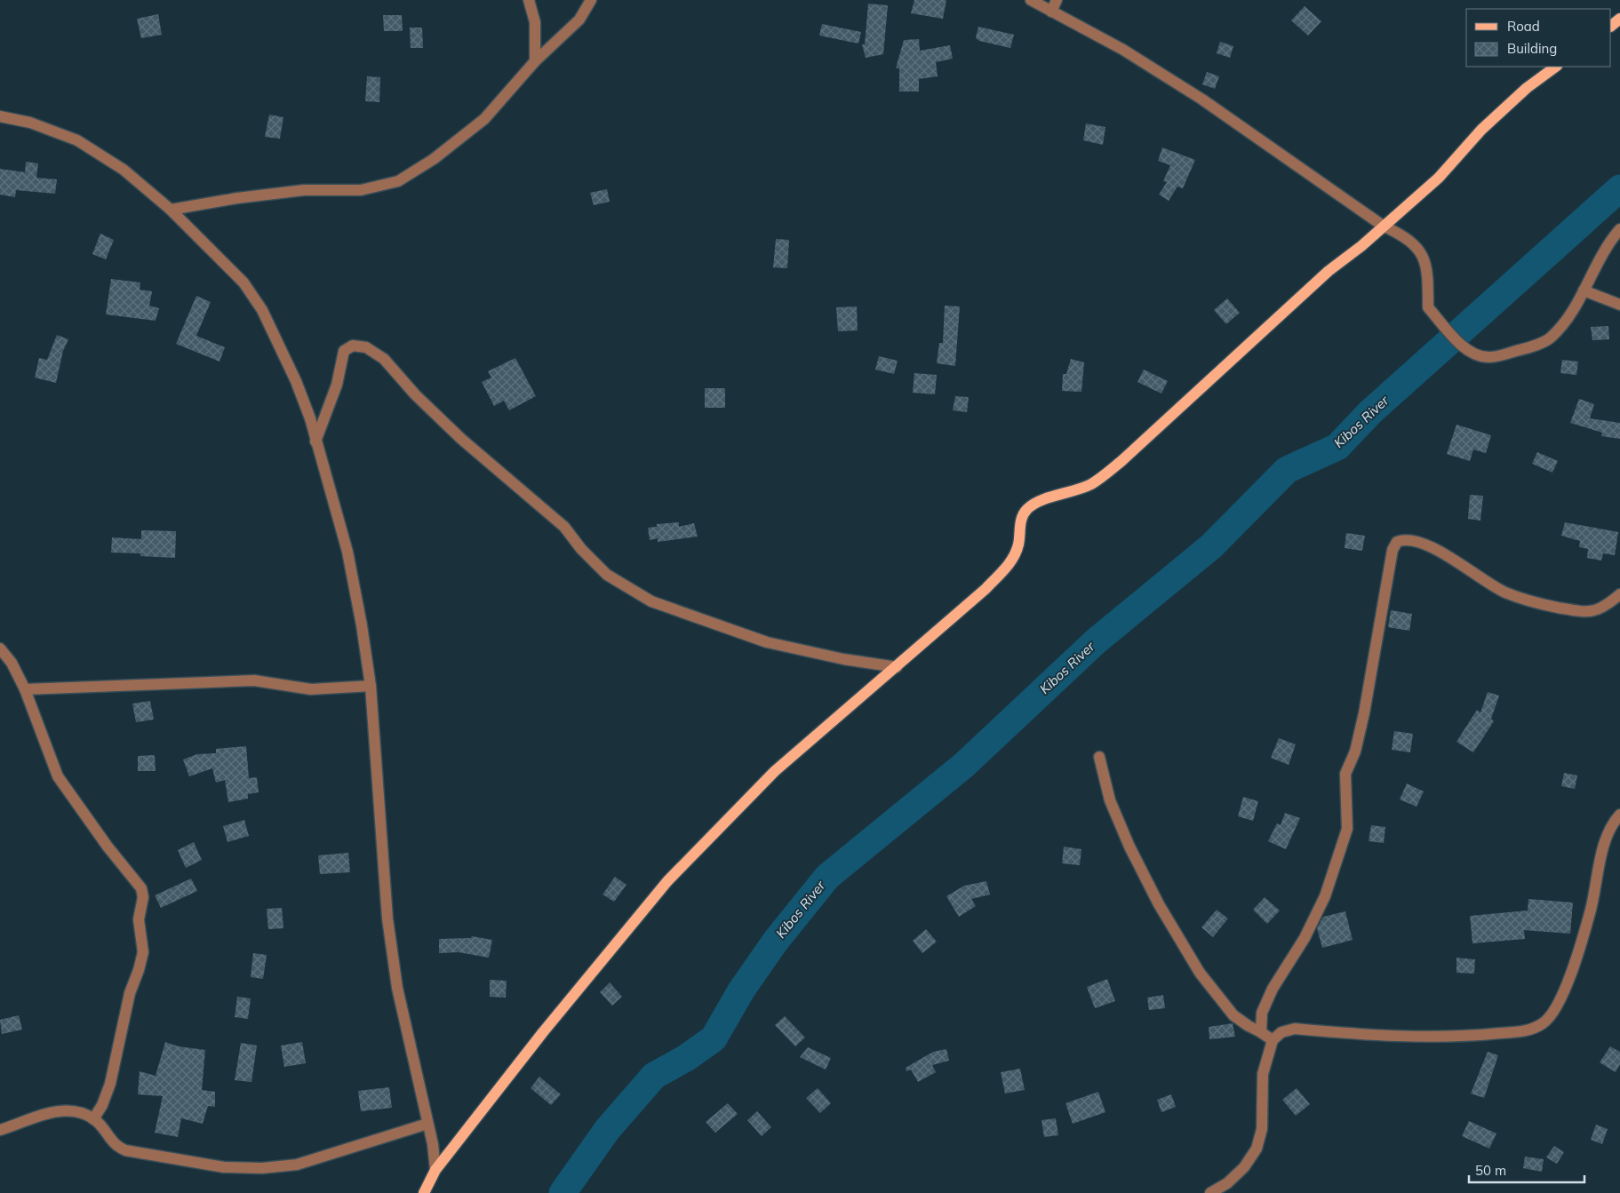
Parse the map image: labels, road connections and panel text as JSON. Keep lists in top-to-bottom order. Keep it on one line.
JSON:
{"water":["Kibos River"],"legend":["Road","Building"],"scale_bar":"50 m"}
